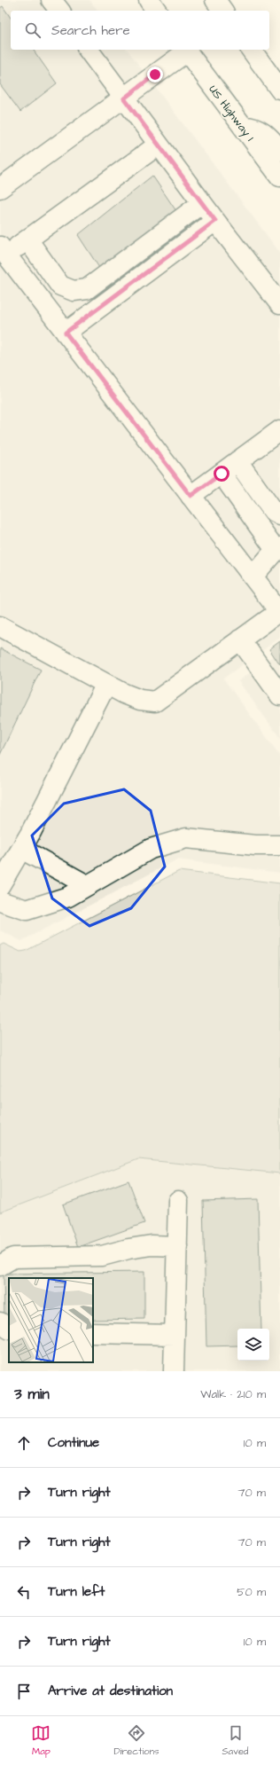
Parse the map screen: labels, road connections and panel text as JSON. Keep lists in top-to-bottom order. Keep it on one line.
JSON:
{"streets":{"main road":["US Highway 1"]},"page":{"search":"Search here","heading":["3 min","Walk · 210 m"],"list":[["Continue","10 m"],["Turn right","70 m"],["Turn right","70 m"],["Turn left","50 m"],["Turn right","10 m"],"Arrive at destination"],"nav":["Map","Directions","Saved"]}}
